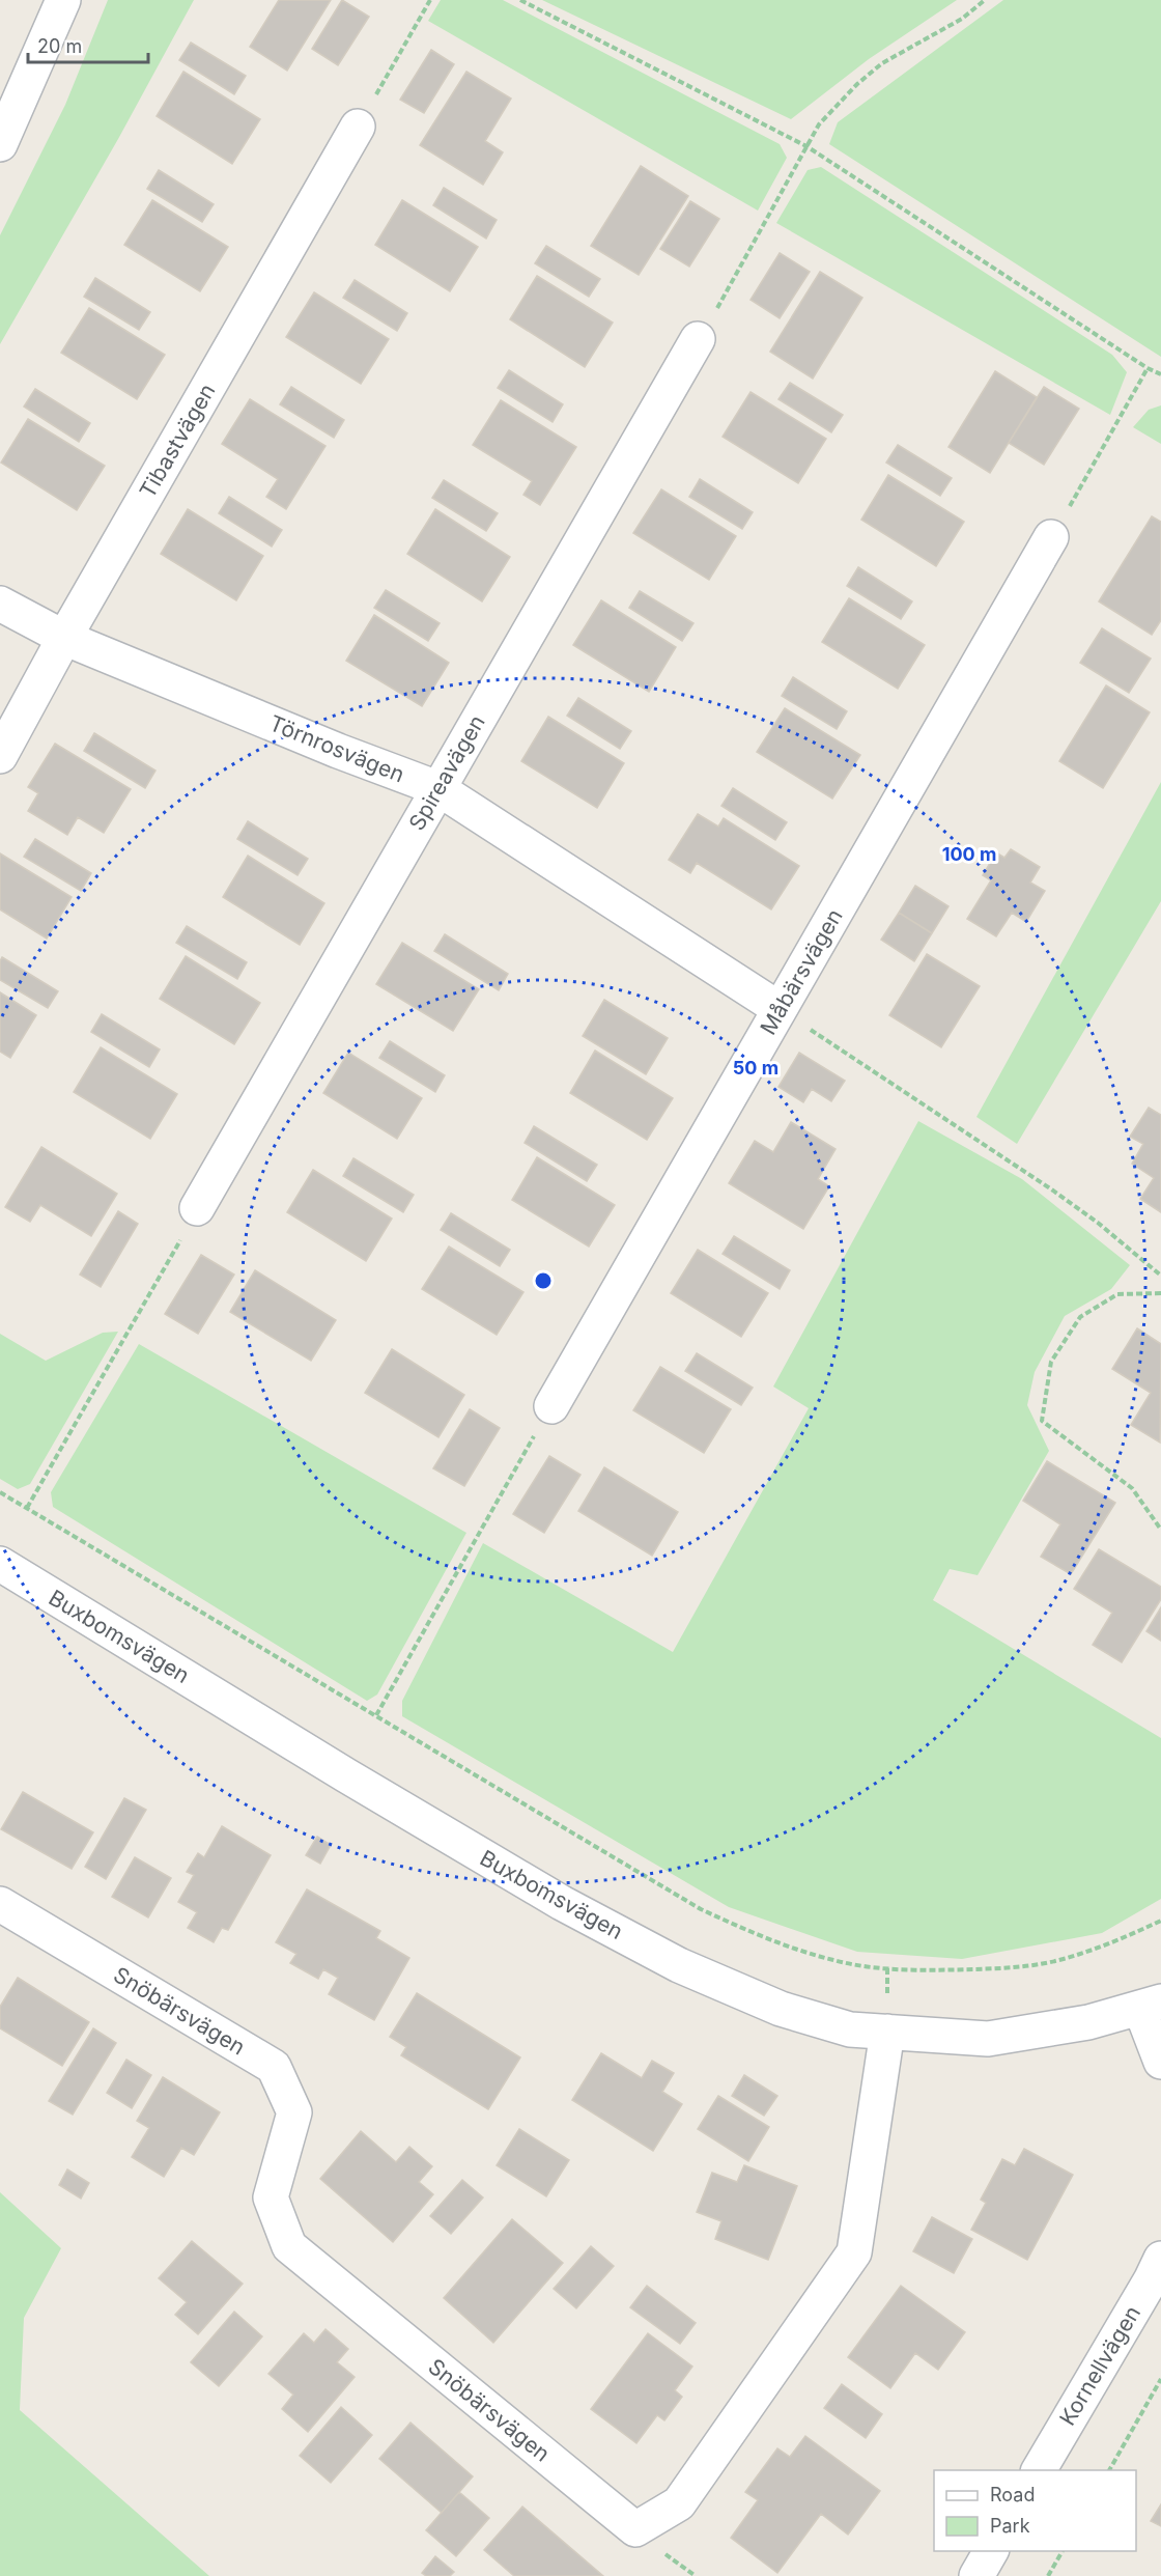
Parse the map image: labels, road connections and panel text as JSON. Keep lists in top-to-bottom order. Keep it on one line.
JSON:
{"streets":{"street":["Tibastvägen","Törnrosvägen","Spireavägen","Måbärsvägen","Buxbomsvägen","Snöbärsvägen","Kornellvägen"]},"crossings":[["Tibastvägen","Törnrosvägen"],["Törnrosvägen","Spireavägen"],["Törnrosvägen","Måbärsvägen"],["Buxbomsvägen","Snöbärsvägen"]],"legend":["Road","Park"],"scale_bar":"20 m","rings":["100 m","50 m"]}
